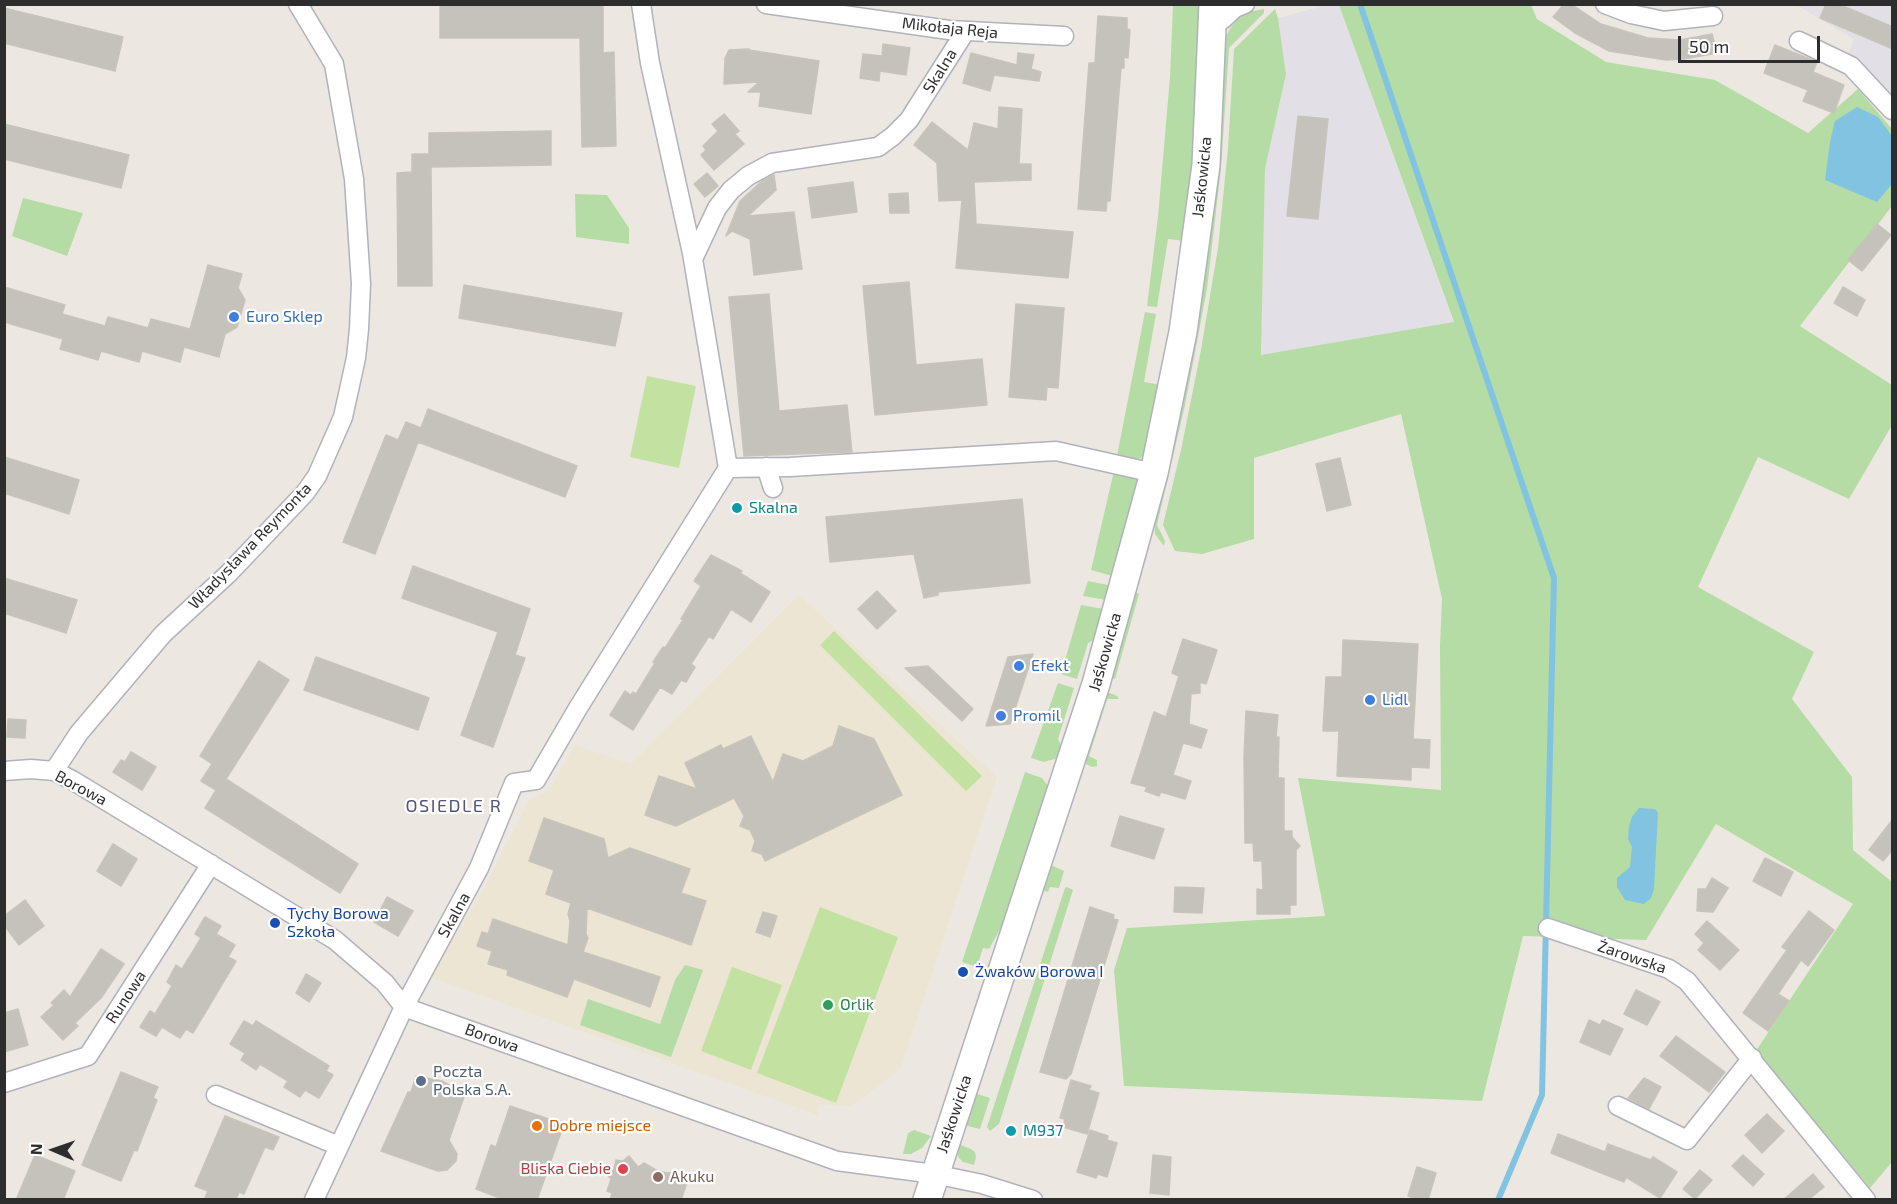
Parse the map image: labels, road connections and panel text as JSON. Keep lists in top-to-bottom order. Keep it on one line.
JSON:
{"streets":{"street":["Mikołaja Reja","Skalna","Jaśkowicka","Władysława Reymonta","Borowa","Żarowska","Runowa"]},"crossings":[["Mikołaja Reja","Skalna"],["Skalna","Borowa"],["Jaśkowicka","Borowa"],["Władysława Reymonta","Borowa"],["Borowa","Runowa"]],"districts":["OSIEDLE R"],"places":["Euro Sklep","Skalna","Efekt","Lidl","Promil","Tychy Borowa Szkoła","Żwaków Borowa I","Orlik","Poczta Polska S.A.","Dobre miejsce","M937","Bliska Ciebie","Akuku"],"scale_bar":"50 m","north":"left"}
